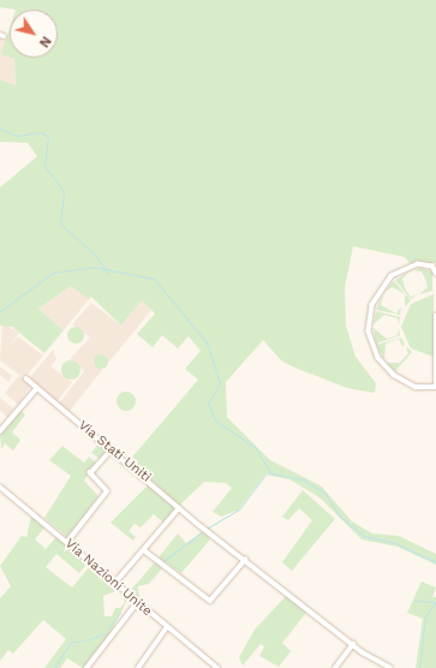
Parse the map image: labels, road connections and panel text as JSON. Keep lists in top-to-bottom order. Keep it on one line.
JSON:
{"streets":{"street":["Via Stati Uniti","Via Nazioni Unite"]},"north":"bottom right"}
